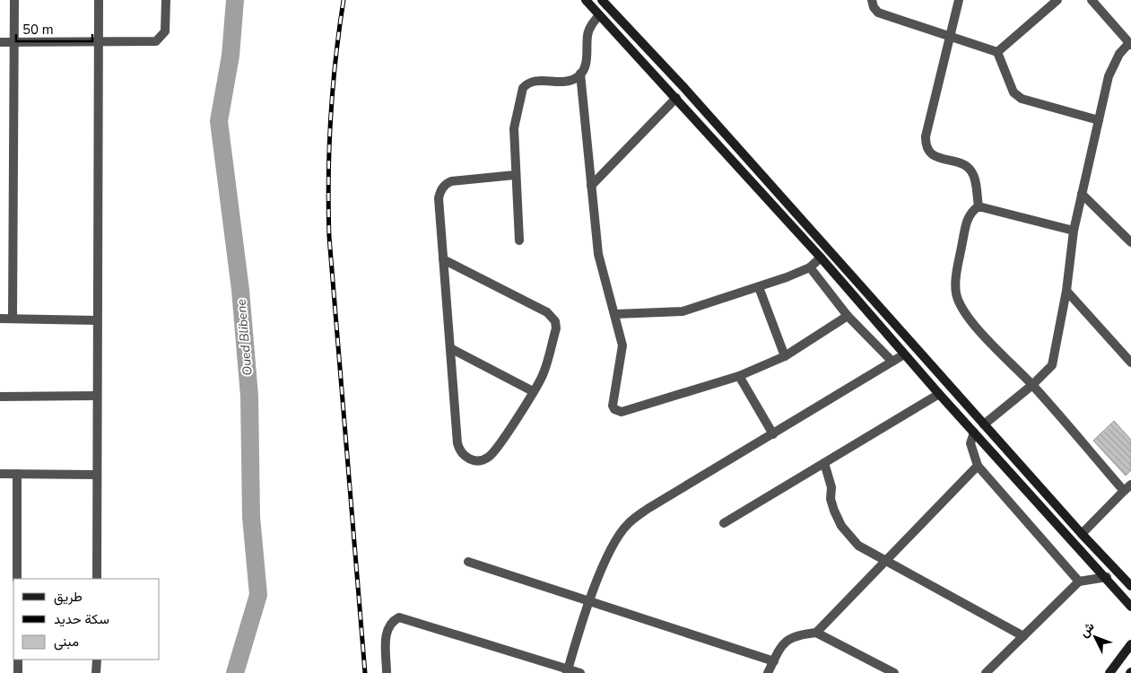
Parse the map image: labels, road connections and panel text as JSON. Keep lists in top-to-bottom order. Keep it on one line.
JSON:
{"water":["Oued Blibene"],"legend":["طريق","سكة حديد","مبنى"],"scale_bar":"50 m","north":"top left"}
